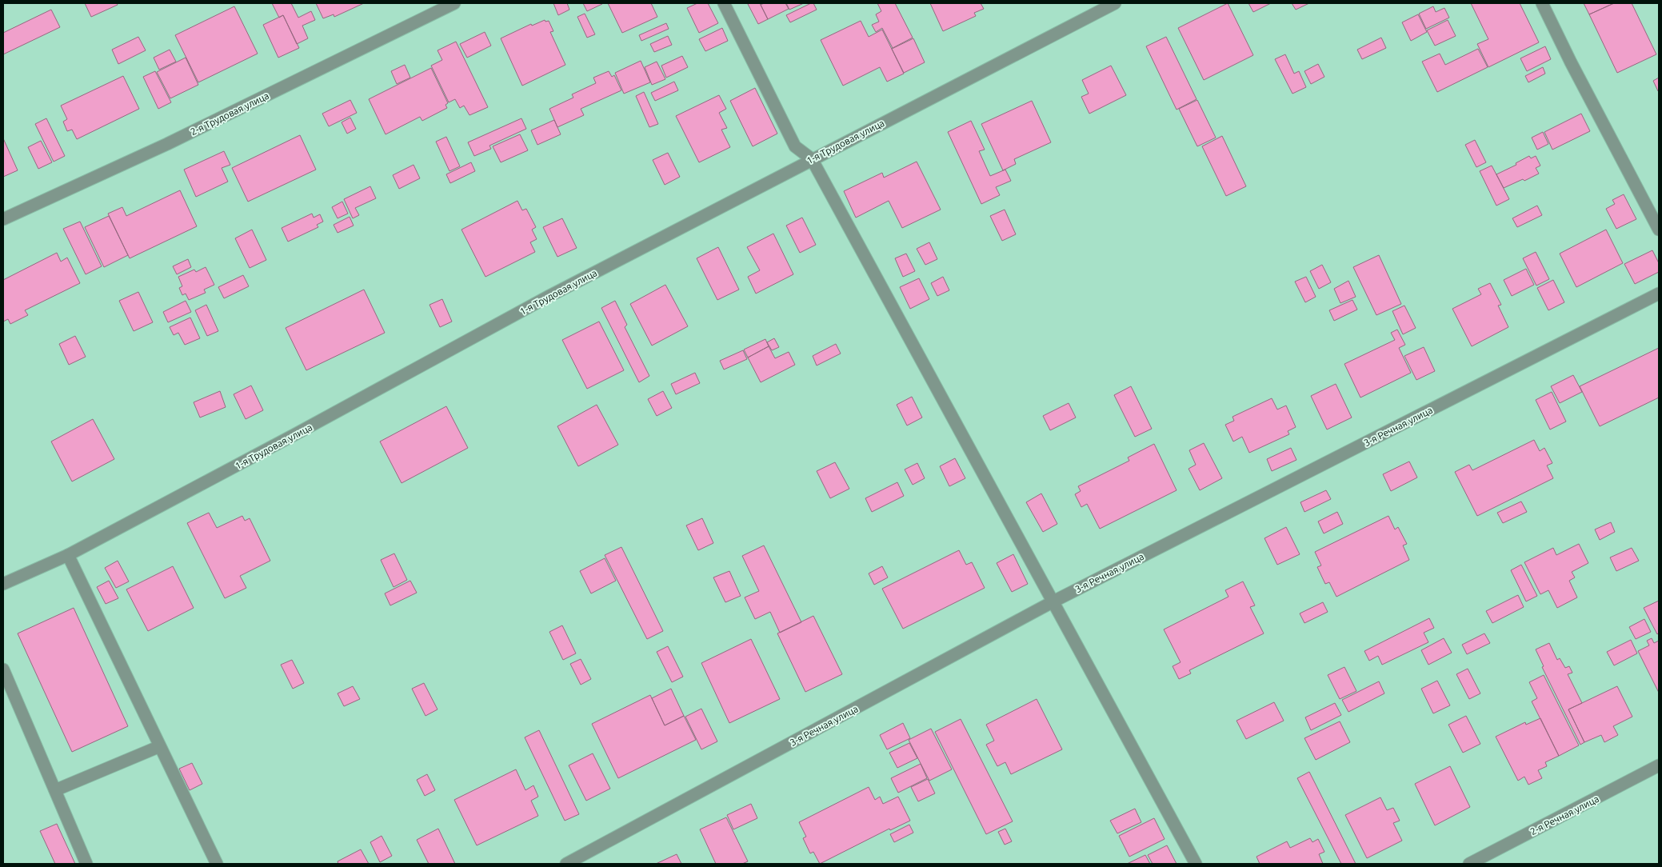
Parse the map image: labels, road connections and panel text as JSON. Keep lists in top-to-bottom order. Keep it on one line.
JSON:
{"streets":{"street":["2-я Трудовая улица","1-я Трудовая улица","3-я Речная улица","2-я Речная улица"]}}
